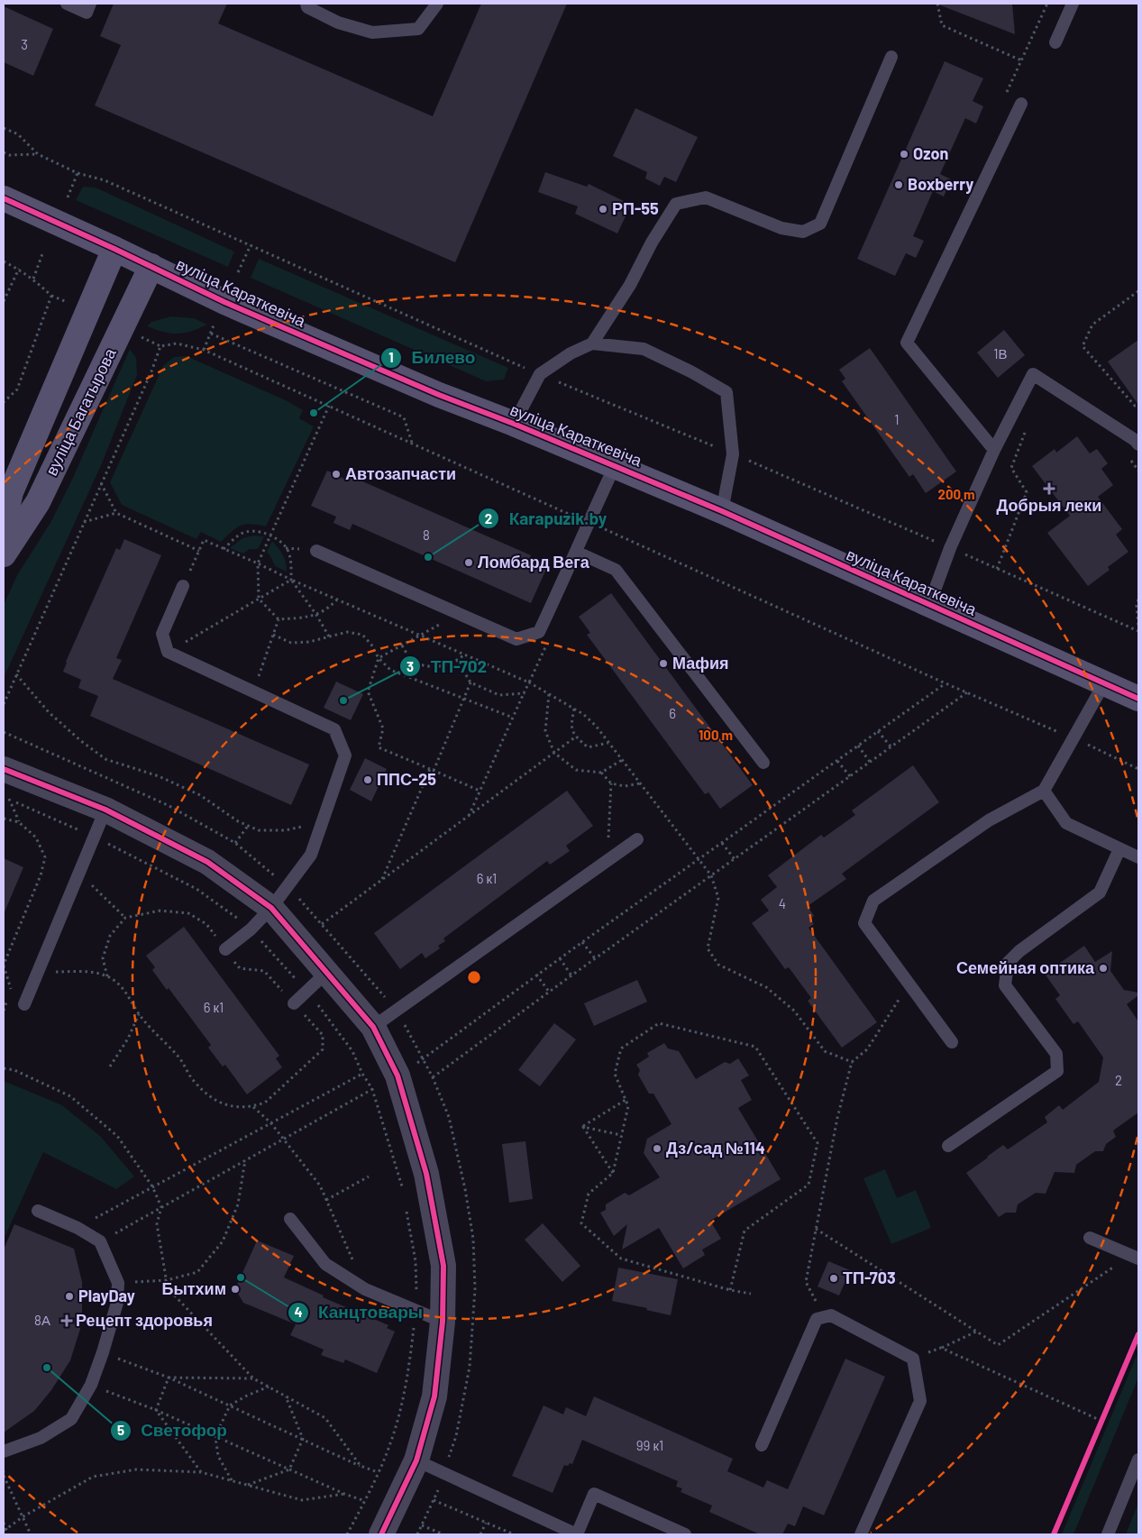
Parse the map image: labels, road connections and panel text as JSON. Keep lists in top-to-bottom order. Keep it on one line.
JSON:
{"streets":{"street":["вуліца Караткевіча","вуліца Багатырова"]},"crossings":[["вуліца Караткевіча","вуліца Багатырова"]],"places":{"other":["Ozon","Boxberry","РП-55","Билево","Автозапчасти","Кarapuzik.by","Ломбард Вега","Мафия","ТП-702","ППС-25","Семейная оптика","Дз/сад №114","Канцтовары","ТП-703","Бытхим","PlayDay","Светофор"],"health":["Добрыя леки","Рецепт здоровья"]},"house_numbers":["3","1В","1","8","6","6 к1","4","6 к1","2","8А","99 к1"],"rings":["200 m","100 m"]}
